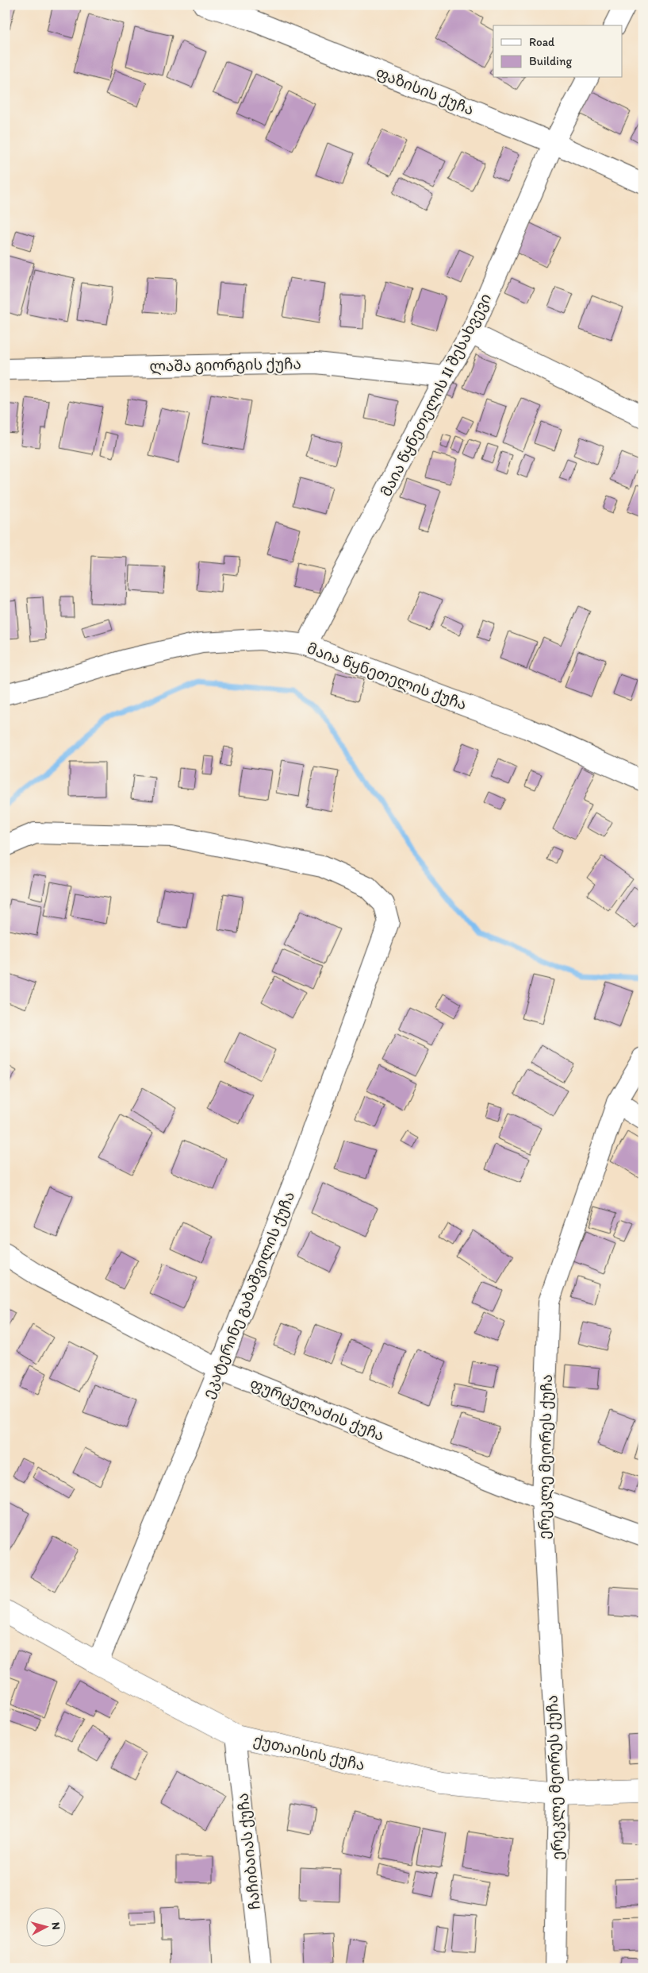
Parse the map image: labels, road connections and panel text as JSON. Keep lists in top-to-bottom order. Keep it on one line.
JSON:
{"streets":{"street":["ფაზისის ქუჩა","ლაშა გიორგის ქუჩა","მაია წყნეთელის II შესახვევი","მაია წყნეთელის ქუჩა","ეკატერინე გაბაშვილის ქუჩა","ფურცელაძის ქუჩა","ერეკლე მეორეს ქუჩა","ქუთაისის ქუჩა","ჩაჩიბაიას ქუჩა"]},"crossings":[["ფაზისის ქუჩა","მაია წყნეთელის II შესახვევი"],["ლაშა გიორგის ქუჩა","მაია წყნეთელის II შესახვევი"],["მაია წყნეთელის II შესახვევი","მაია წყნეთელის ქუჩა"],["ეკატერინე გაბაშვილის ქუჩა","ფურცელაძის ქუჩა"],["ეკატერინე გაბაშვილის ქუჩა","ქუთაისის ქუჩა"],["ფურცელაძის ქუჩა","ერეკლე მეორეს ქუჩა"],["ერეკლე მეორეს ქუჩა","ქუთაისის ქუჩა"],["ქუთაისის ქუჩა","ჩაჩიბაიას ქუჩა"]],"legend":["Road","Building"],"north":"right"}
